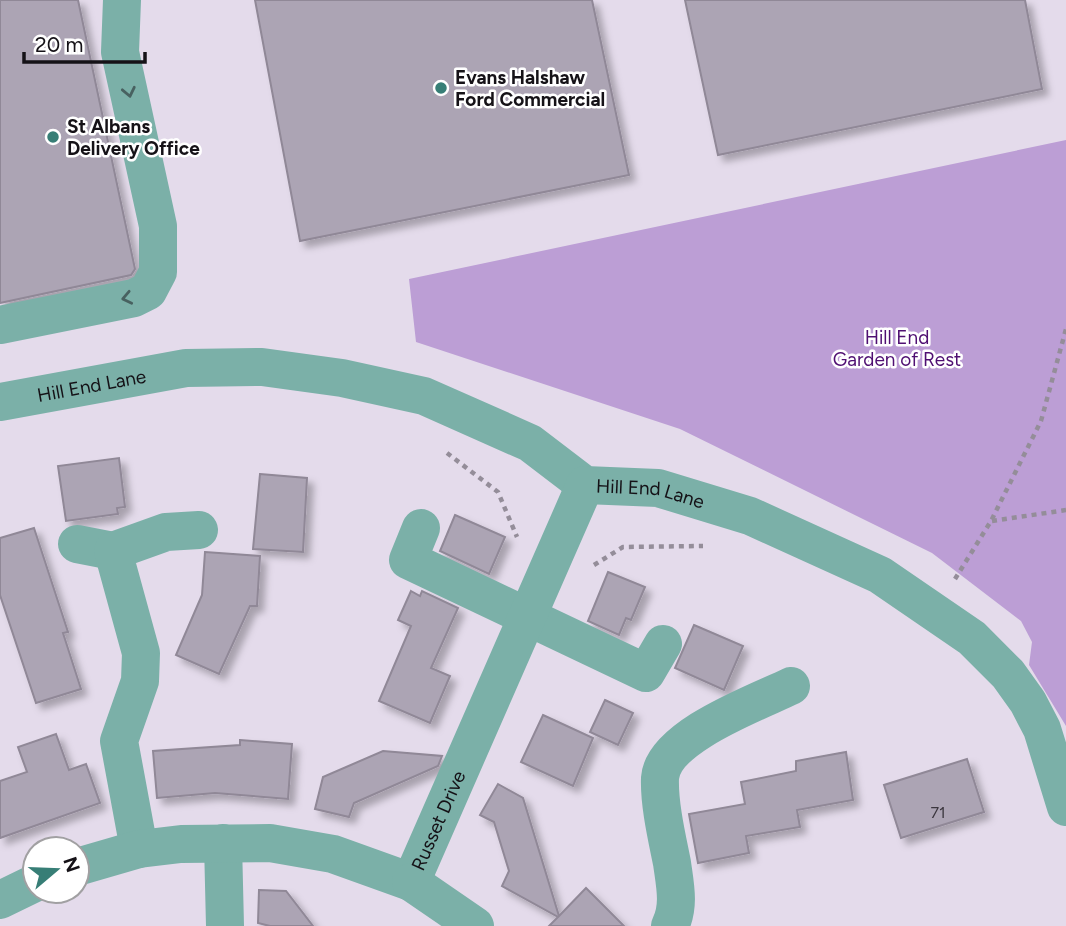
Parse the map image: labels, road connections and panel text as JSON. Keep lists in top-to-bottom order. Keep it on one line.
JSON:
{"streets":{"street":["Hill End Lane","Russet Drive"]},"crossings":[["Hill End Lane","Russet Drive"]],"parks":["Hill End Garden of Rest"],"places":["Evans Halshaw Ford Commercial","St Albans Delivery Office"],"house_numbers":["71"],"scale_bar":"20 m","north":"right"}
